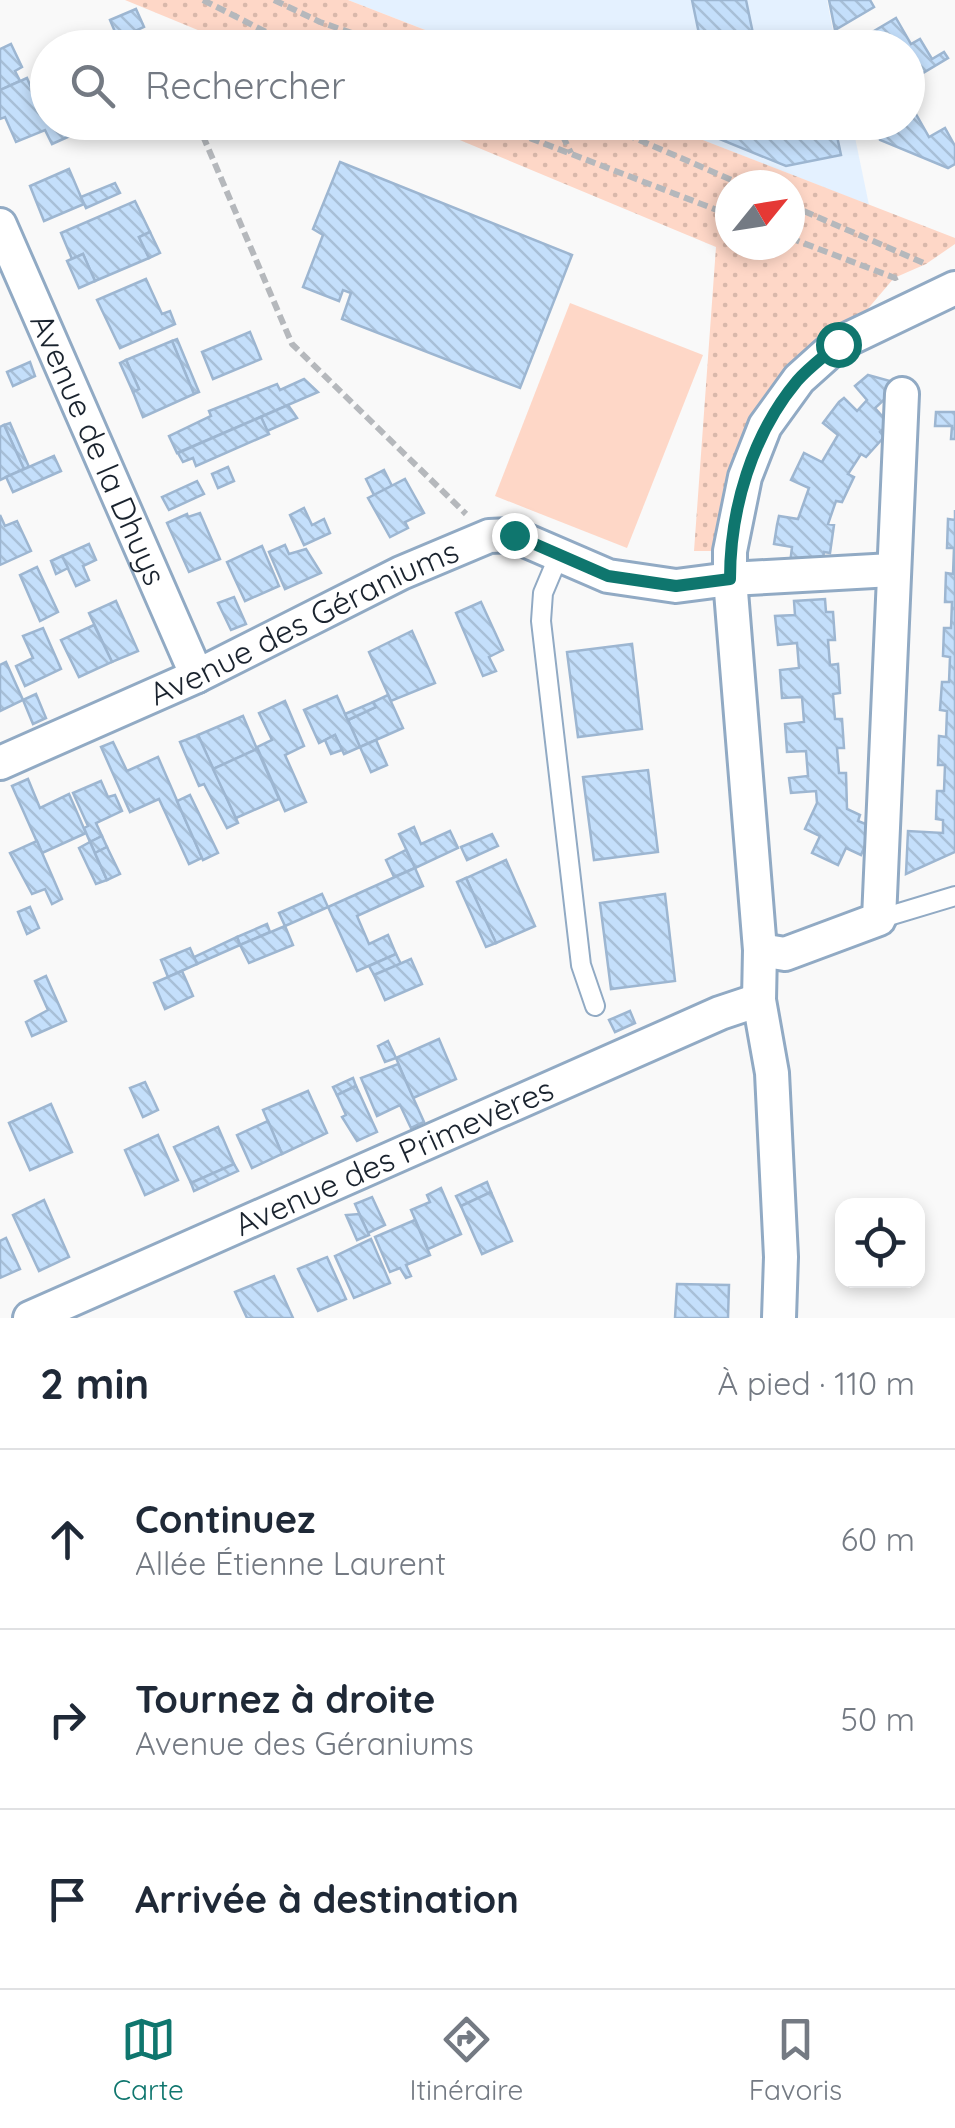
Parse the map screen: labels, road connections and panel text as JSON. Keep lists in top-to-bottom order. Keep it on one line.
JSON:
{"streets":{"street":["Avenue de la Dhuys","Avenue des Géraniums","Avenue des Primevères"]},"crossings":[["Avenue de la Dhuys","Avenue des Géraniums"]],"north":"top right","page":{"search":"Rechercher","heading":["2 min","À pied · 110 m"],"list":[["Continuez","Allée Étienne Laurent","60 m"],["Tournez à droite","Avenue des Géraniums","50 m"],"Arrivée à destination"],"nav":["Carte","Itinéraire","Favoris"]}}
